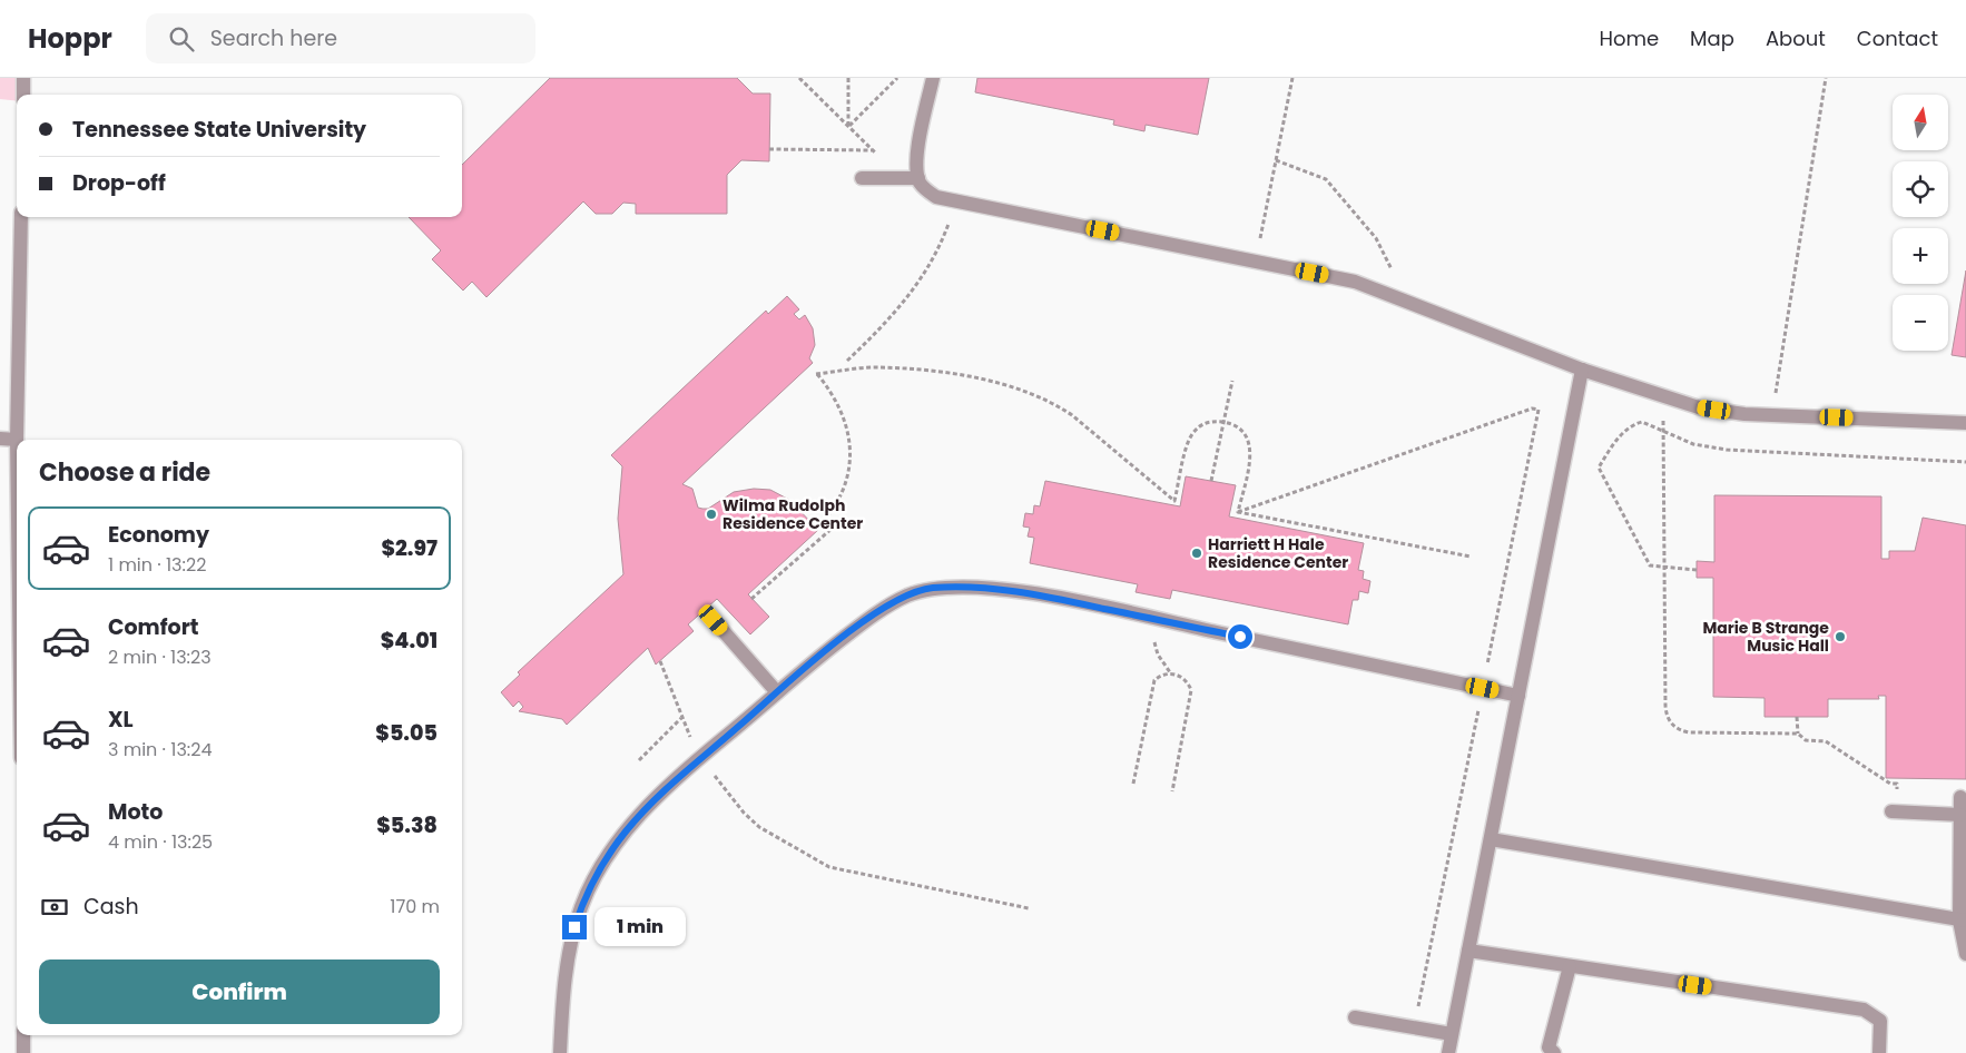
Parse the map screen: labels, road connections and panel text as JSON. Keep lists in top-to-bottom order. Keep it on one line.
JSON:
{"places":["Wilma Rudolph Residence Center","Harriett H Hale Residence Center","Marie B Strange Music Hall"],"north":"top","page":{"header":"Hoppr","search":"Search here","nav":["Home","Map","About","Contact"],"map_buttons":["+","−"],"banner":["Tennessee State University","Drop-off"],"heading":"Choose a ride","list":[{"name":"Economy","note":"1 min · 13:22","value":"$2.97"},{"name":"Comfort","note":"2 min · 13:23","value":"$4.01"},{"name":"XL","note":"3 min · 13:24","value":"$5.05"},{"name":"Moto","note":"4 min · 13:25","value":"$5.38"}],"pay":["Cash","170 m"],"bubble":"1 min","buttons":"Confirm"}}
